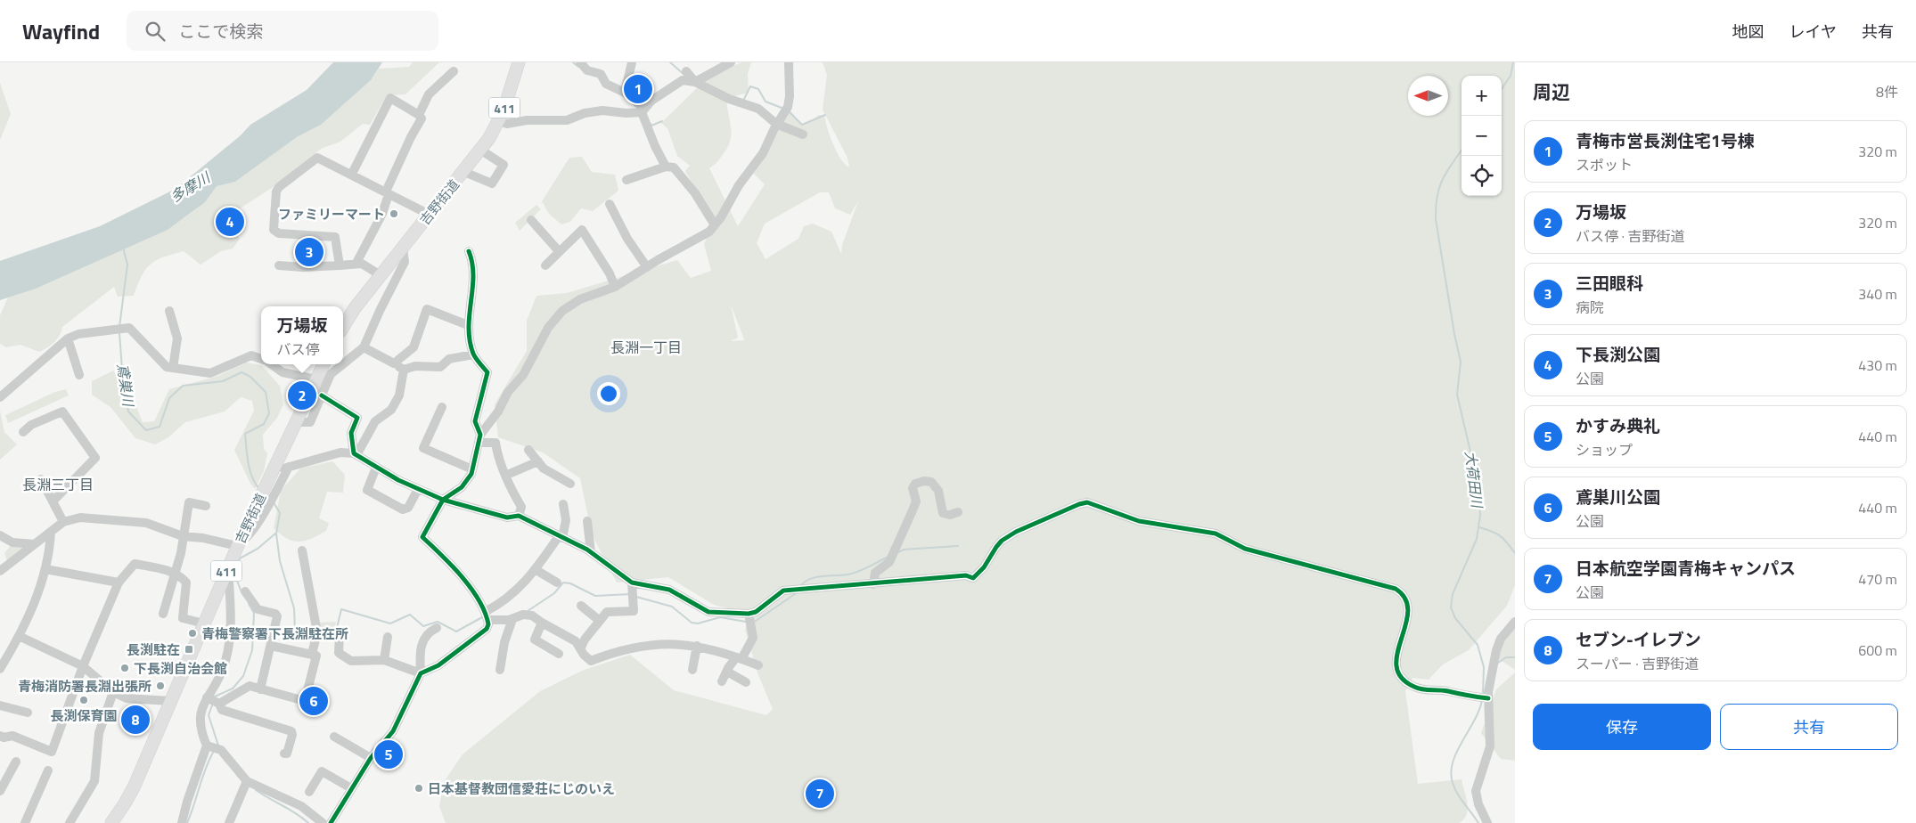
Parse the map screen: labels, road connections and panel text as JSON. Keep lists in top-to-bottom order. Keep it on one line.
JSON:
{"streets":{"highway":["411","吉野街道"]},"districts":["長淵一丁目","長淵三丁目"],"water":["多摩川","鳶巣川","大荷田川"],"places":{"other":["ファミリーマート","青梅警察署下長淵駐在所","下長渕自治会館","青梅消防署長淵出張所","長渕保育園","日本基督教団信愛荘にじのいえ"],"transit":["長渕駐在"]},"north":"left","page":{"header":"Wayfind","search":"ここで検索","nav":["地図","レイヤ","共有"],"heading":["周辺","8件"],"pins":["1","4","3","2","6","8","5","7"],"map_buttons":["+","−"],"list":[{"mark":"1","name":"青梅市営長渕住宅1号棟","note":"スポット","value":"320 m"},{"mark":"2","name":"万場坂","note":"バス停 · 吉野街道","value":"320 m"},{"mark":"3","name":"三田眼科","note":"病院","value":"340 m"},{"mark":"4","name":"下長渕公園","note":"公園","value":"430 m"},{"mark":"5","name":"かすみ典礼","note":"ショップ","value":"440 m"},{"mark":"6","name":"鳶巣川公園","note":"公園","value":"440 m"},{"mark":"7","name":"日本航空学園青梅キャンパス","note":"公園","value":"470 m"},{"mark":"8","name":"セブン-イレブン","note":"スーパー · 吉野街道","value":"600 m"}],"popup":["万場坂","バス停"],"buttons":["保存","共有"]}}
